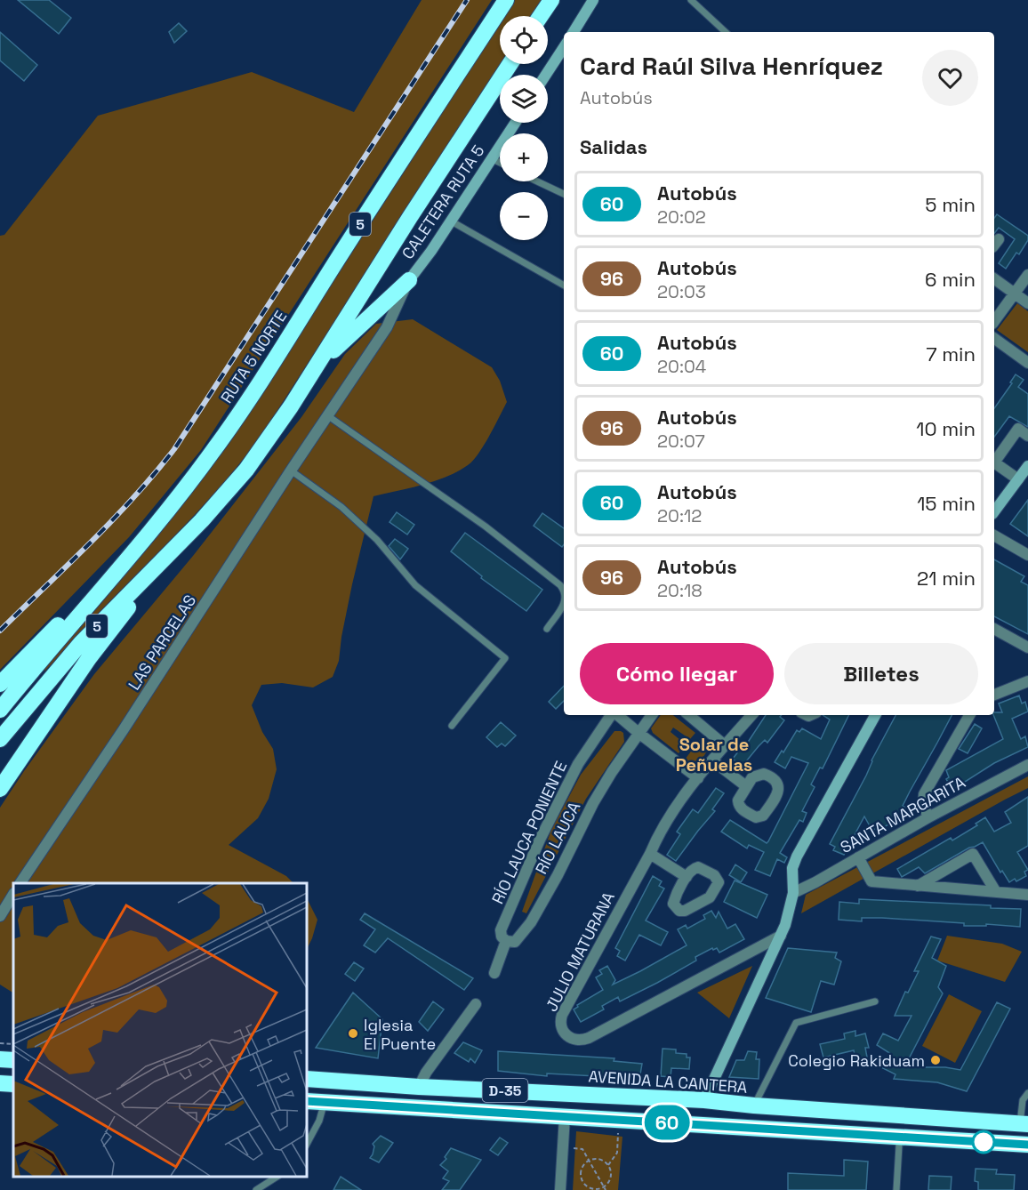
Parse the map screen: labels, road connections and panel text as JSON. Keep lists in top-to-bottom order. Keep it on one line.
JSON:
{"streets":{"highway":["5","RUTA 5 NORTE","AVENIDA LA CANTERA","D-35"],"main road":["CALETERA RUTA 5"],"street":["LAS PARCELAS","SANTA MARGARITA","RÍO LAUCA PONIENTE","RÍO LAUCA","JULIO MATURANA"]},"crossings":[["CALETERA RUTA 5","LAS PARCELAS"],["RÍO LAUCA PONIENTE","RÍO LAUCA"]],"districts":["Solar de Peñuelas"],"places":["Iglesia El Puente","Colegio Rakiduam"],"lines":["bus line 60"],"page":{"on_map":"60","map_buttons":["+","−"],"heading":[["Card Raúl Silva Henríquez","Autobús"],"Salidas"],"list":[{"mark":"60","name":"Autobús","note":"20:02","value":"5 min"},{"mark":"96","name":"Autobús","note":"20:03","value":"6 min"},{"mark":"60","name":"Autobús","note":"20:04","value":"7 min"},{"mark":"96","name":"Autobús","note":"20:07","value":"10 min"},{"mark":"60","name":"Autobús","note":"20:12","value":"15 min"},{"mark":"96","name":"Autobús","note":"20:18","value":"21 min"}],"buttons":["Cómo llegar","Billetes"]}}
